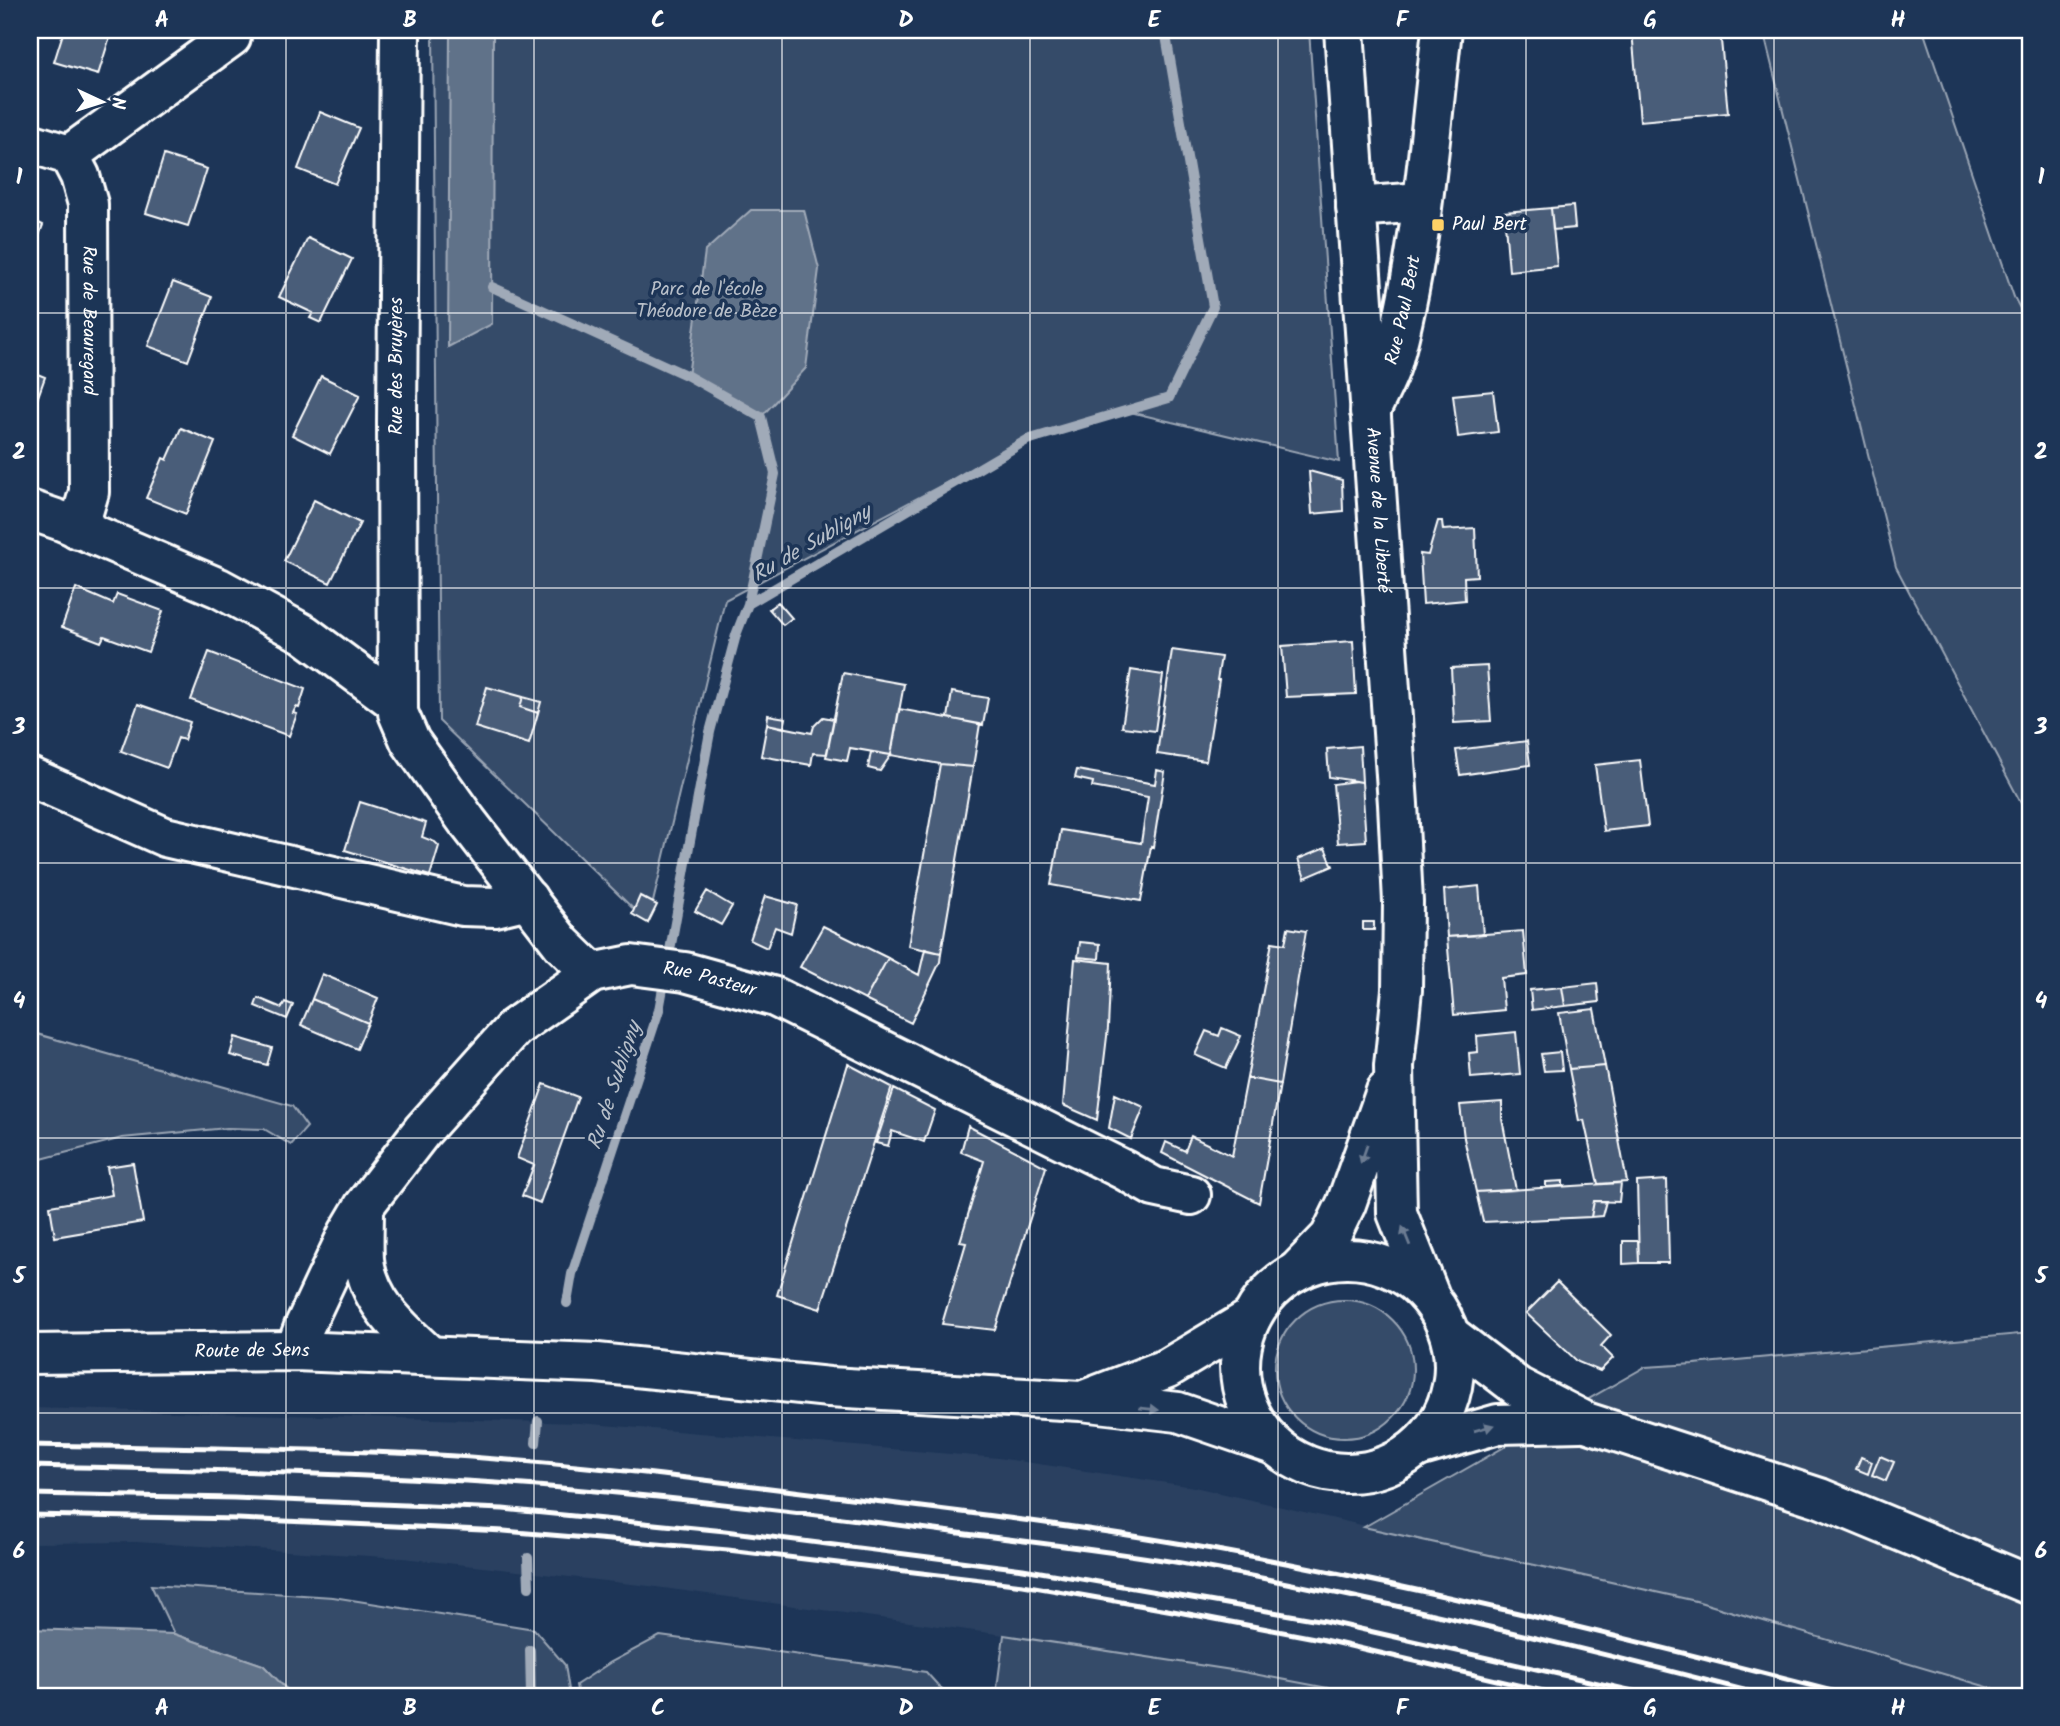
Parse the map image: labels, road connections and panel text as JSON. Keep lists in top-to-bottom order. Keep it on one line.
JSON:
{"streets":{"main road":["Rue Paul Bert","Rue de Beauregard","Rue des Bruyères","Avenue de la Liberté","Rue Pasteur","Route de Sens"]},"crossings":[["Rue Paul Bert","Avenue de la Liberté"]],"water":["Ru de Subligny"],"parks":["Parc de l'école Théodore de Bèze"],"places":{"transit":["Paul Bert"]},"north":"right","grid":{"columns":["A","B","C","D","E","F","G","H"],"rows":["1","2","3","4","5","6"]}}
